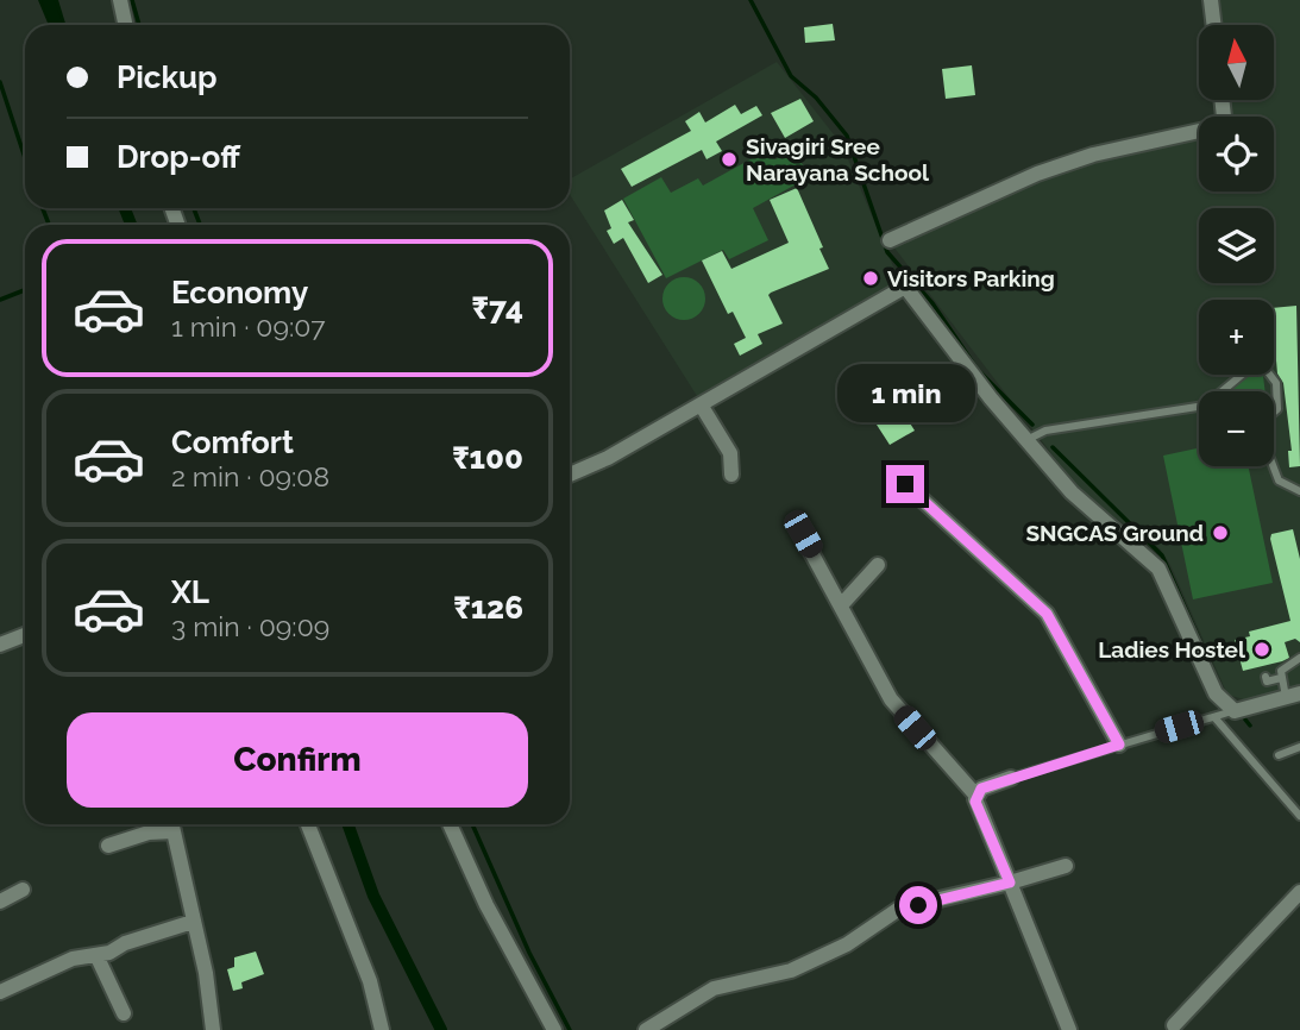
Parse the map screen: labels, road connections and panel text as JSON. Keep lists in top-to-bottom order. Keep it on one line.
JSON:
{"places":["Sivagiri Sree Narayana School","Visitors Parking","SNGCAS Ground","Ladies Hostel"],"north":"top","page":{"map_buttons":["+","−"],"banner":["Pickup","Drop-off"],"list":[{"name":"Economy","note":"1 min · 09:07","value":"₹74"},{"name":"Comfort","note":"2 min · 09:08","value":"₹100"},{"name":"XL","note":"3 min · 09:09","value":"₹126"}],"bubble":"1 min","buttons":"Confirm"}}
